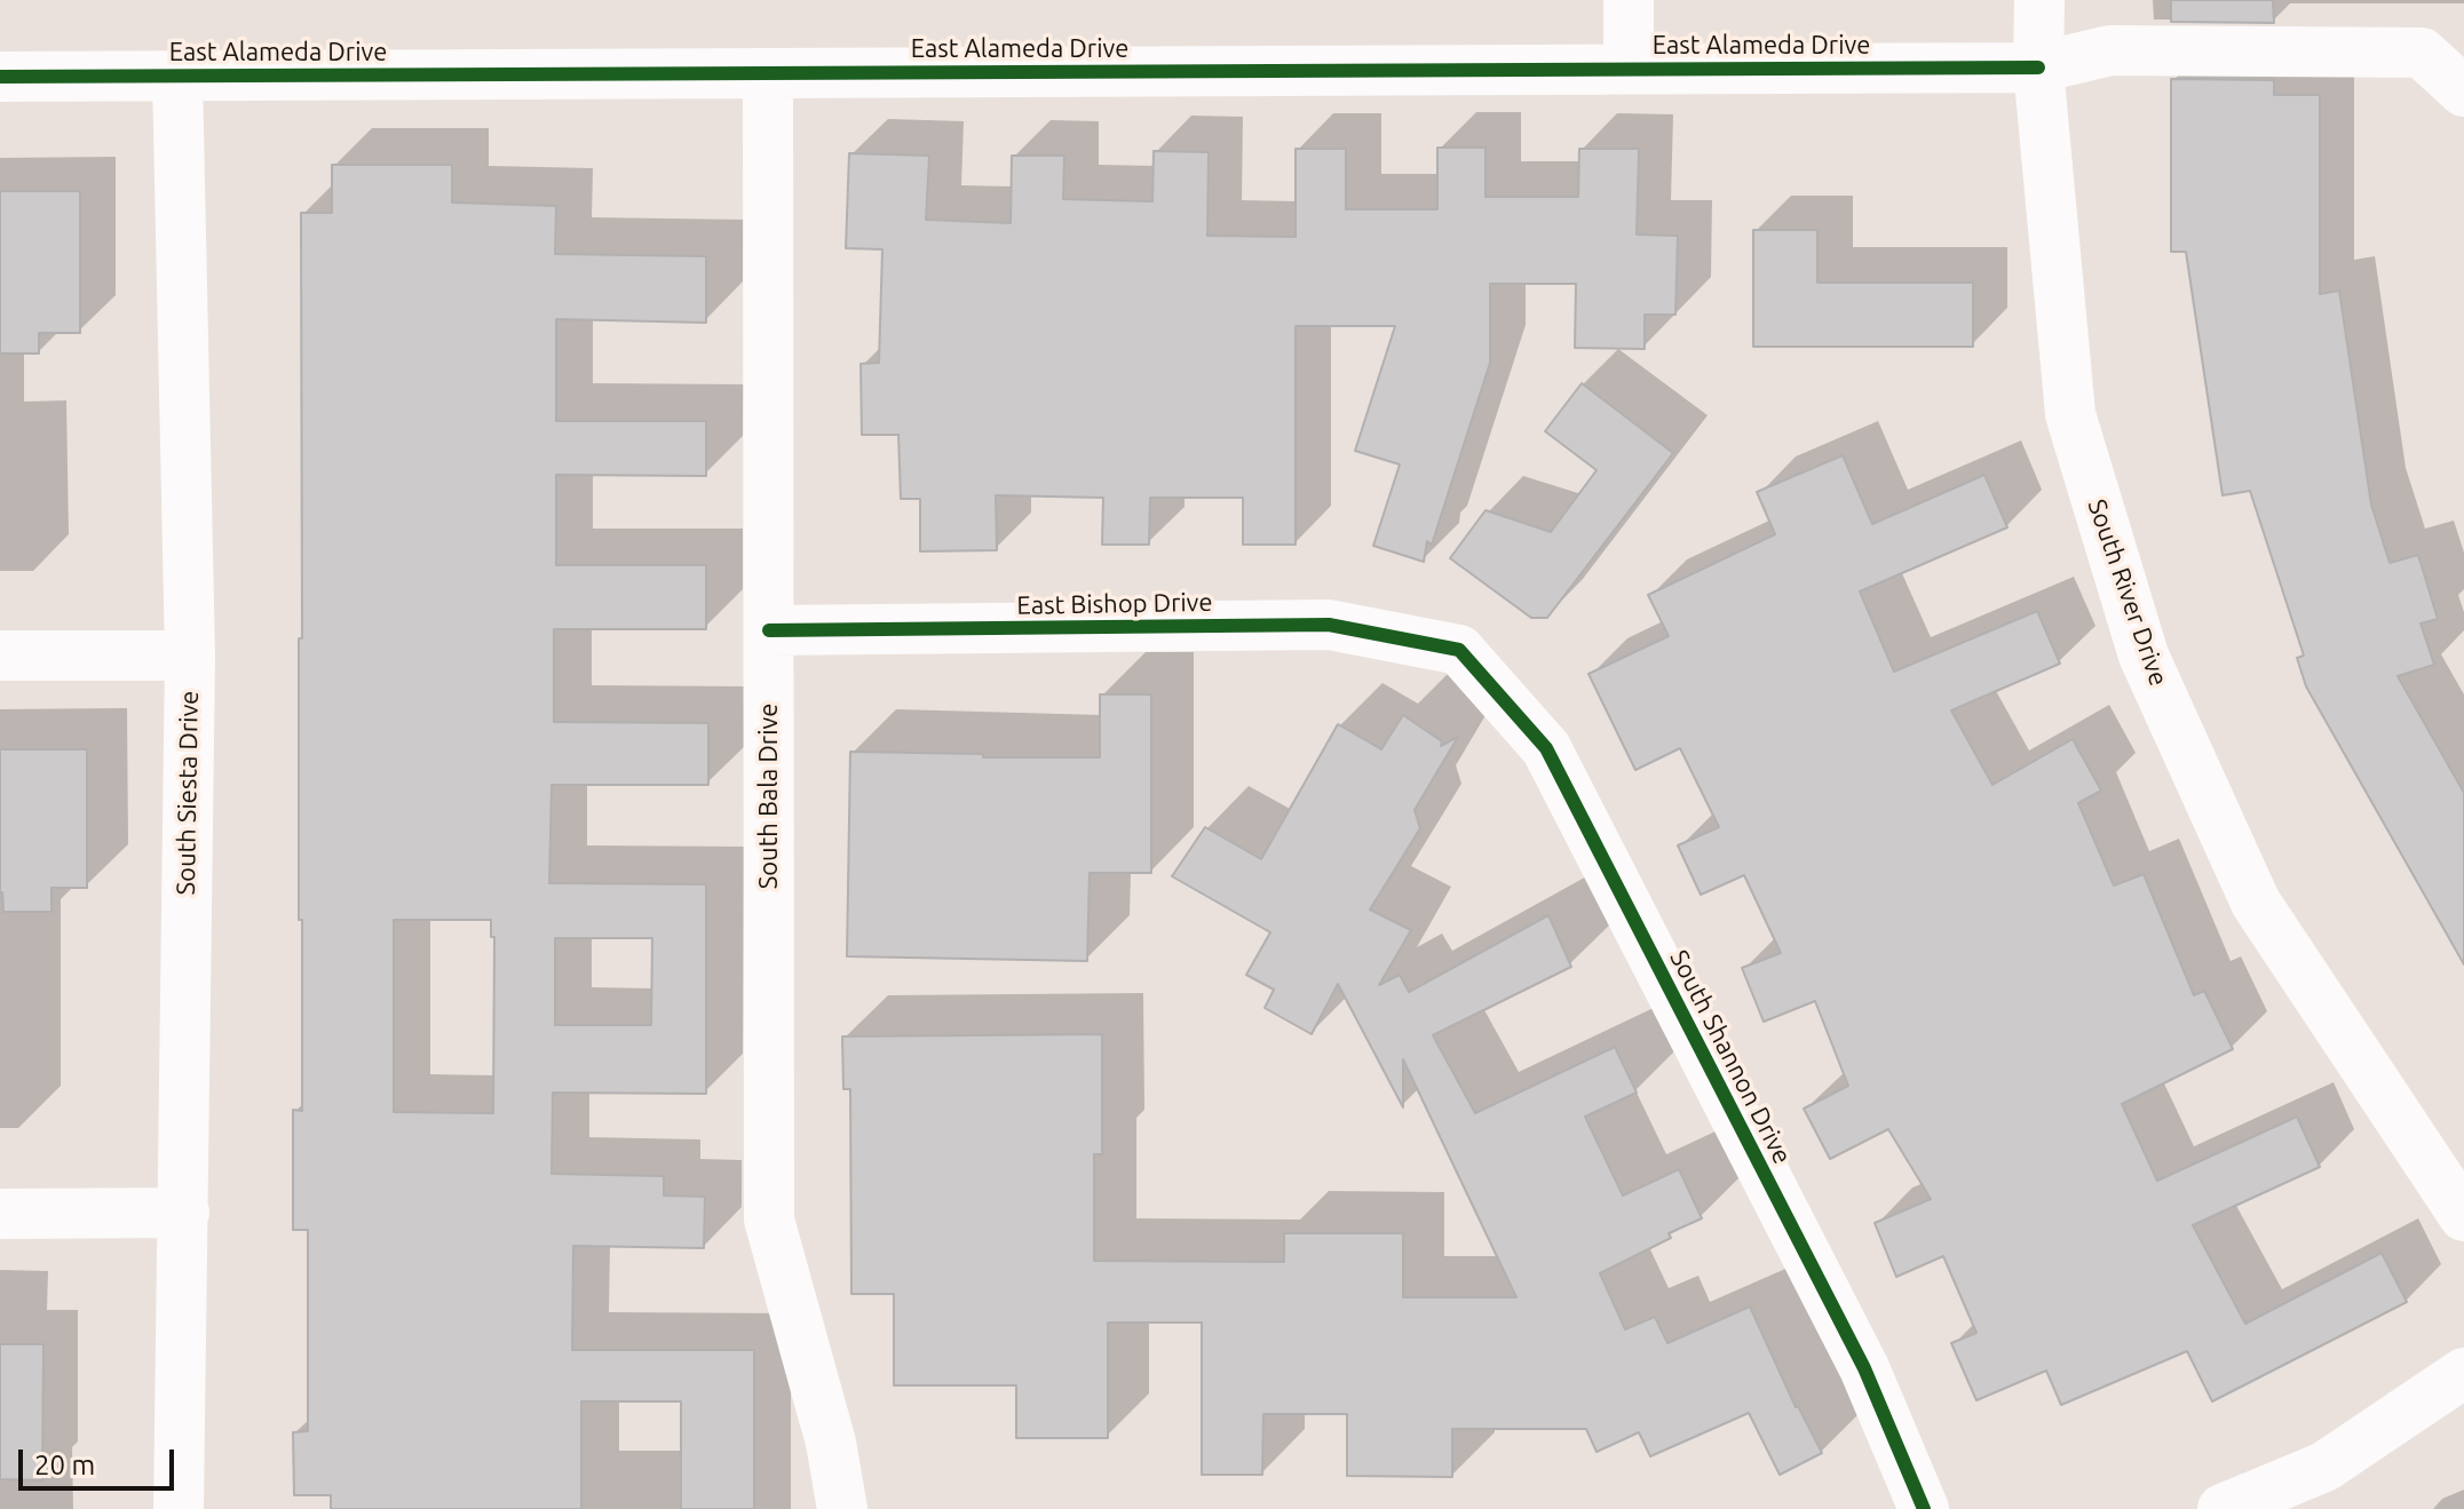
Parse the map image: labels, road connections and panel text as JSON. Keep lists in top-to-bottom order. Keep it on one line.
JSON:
{"streets":{"street":["East Alameda Drive","South River Drive","East Bishop Drive","South Siesta Drive","South Bala Drive","South Shannon Drive"]},"crossings":[["East Alameda Drive","South River Drive"],["East Alameda Drive","South Siesta Drive"],["East Alameda Drive","South Bala Drive"],["East Bishop Drive","South Bala Drive"],["East Bishop Drive","South Shannon Drive"]],"scale_bar":"20 m"}
